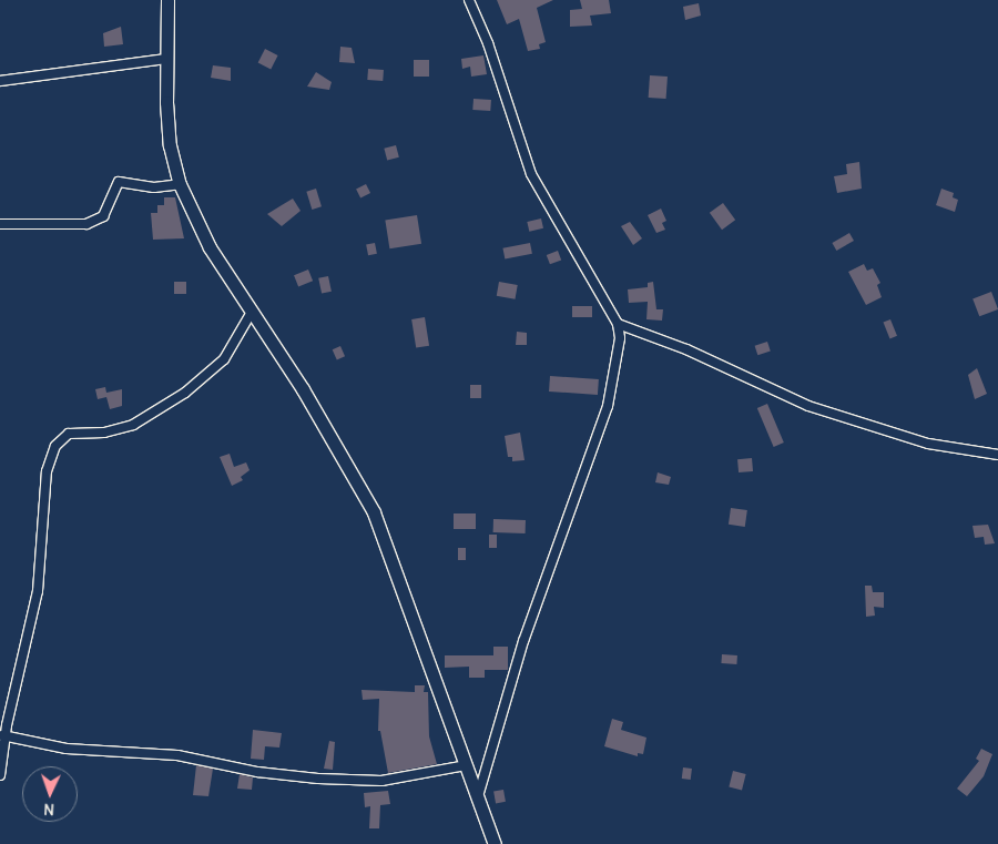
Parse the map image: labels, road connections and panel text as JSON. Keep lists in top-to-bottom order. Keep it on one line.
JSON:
{"north":"bottom"}
